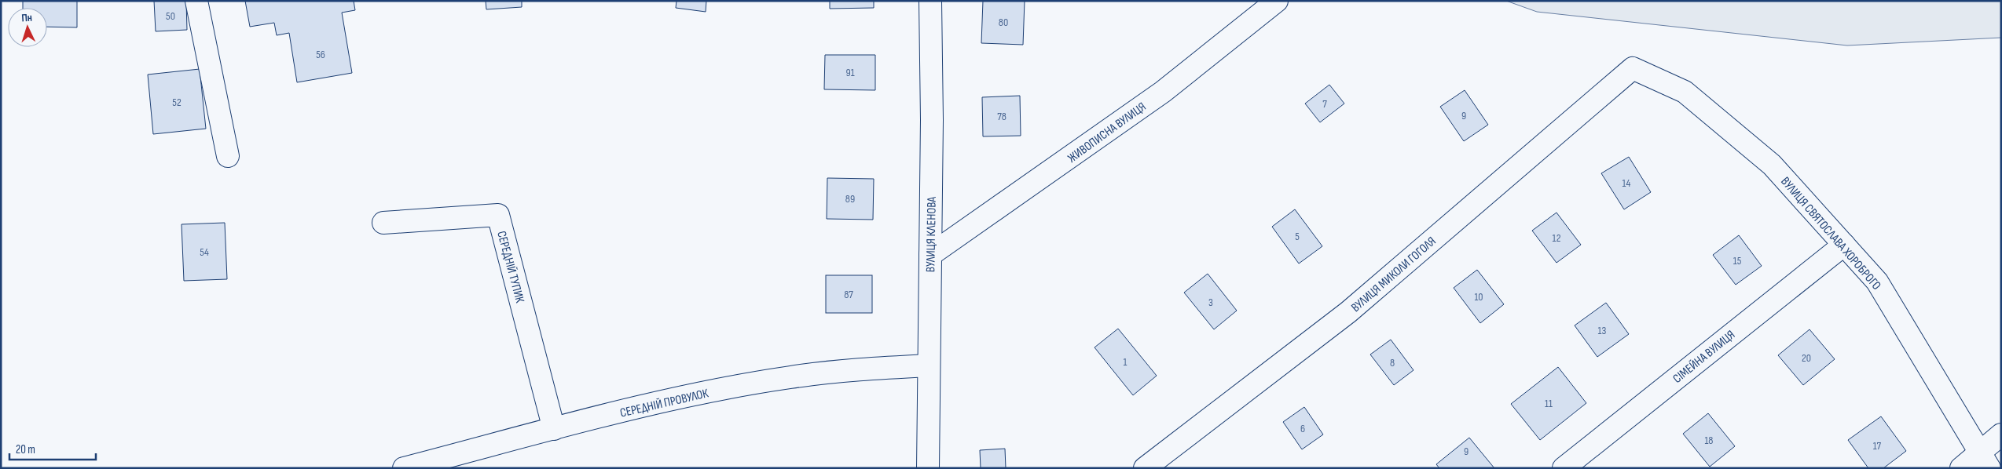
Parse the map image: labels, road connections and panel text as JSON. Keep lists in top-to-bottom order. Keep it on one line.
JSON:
{"streets":{"street":["ЖИВОПИСНА ВУЛИЦЯ","ВУЛИЦЯ СВЯТОСЛАВА ХОРОБРОГО","ВУЛИЦЯ КЛЕНОВА","СЕРЕДНІЙ ТУПИК","ВУЛИЦЯ МИКОЛИ ГОГОЛЯ","СІМЕЙНА ВУЛИЦЯ","СЕРЕДНІЙ ПРОВУЛОК"]},"crossings":[["ЖИВОПИСНА ВУЛИЦЯ","ВУЛИЦЯ КЛЕНОВА"],["ВУЛИЦЯ СВЯТОСЛАВА ХОРОБРОГО","ВУЛИЦЯ МИКОЛИ ГОГОЛЯ"],["ВУЛИЦЯ СВЯТОСЛАВА ХОРОБРОГО","СІМЕЙНА ВУЛИЦЯ"],["ВУЛИЦЯ КЛЕНОВА","СЕРЕДНІЙ ПРОВУЛОК"],["СЕРЕДНІЙ ТУПИК","СЕРЕДНІЙ ПРОВУЛОК"]],"house_numbers":["50","80","56","91","52","7","9","78","14","89","5","12","54","15","87","10","3","13","20","1","8","11","6","18","17","9"],"scale_bar":"20 m","north":"top"}
